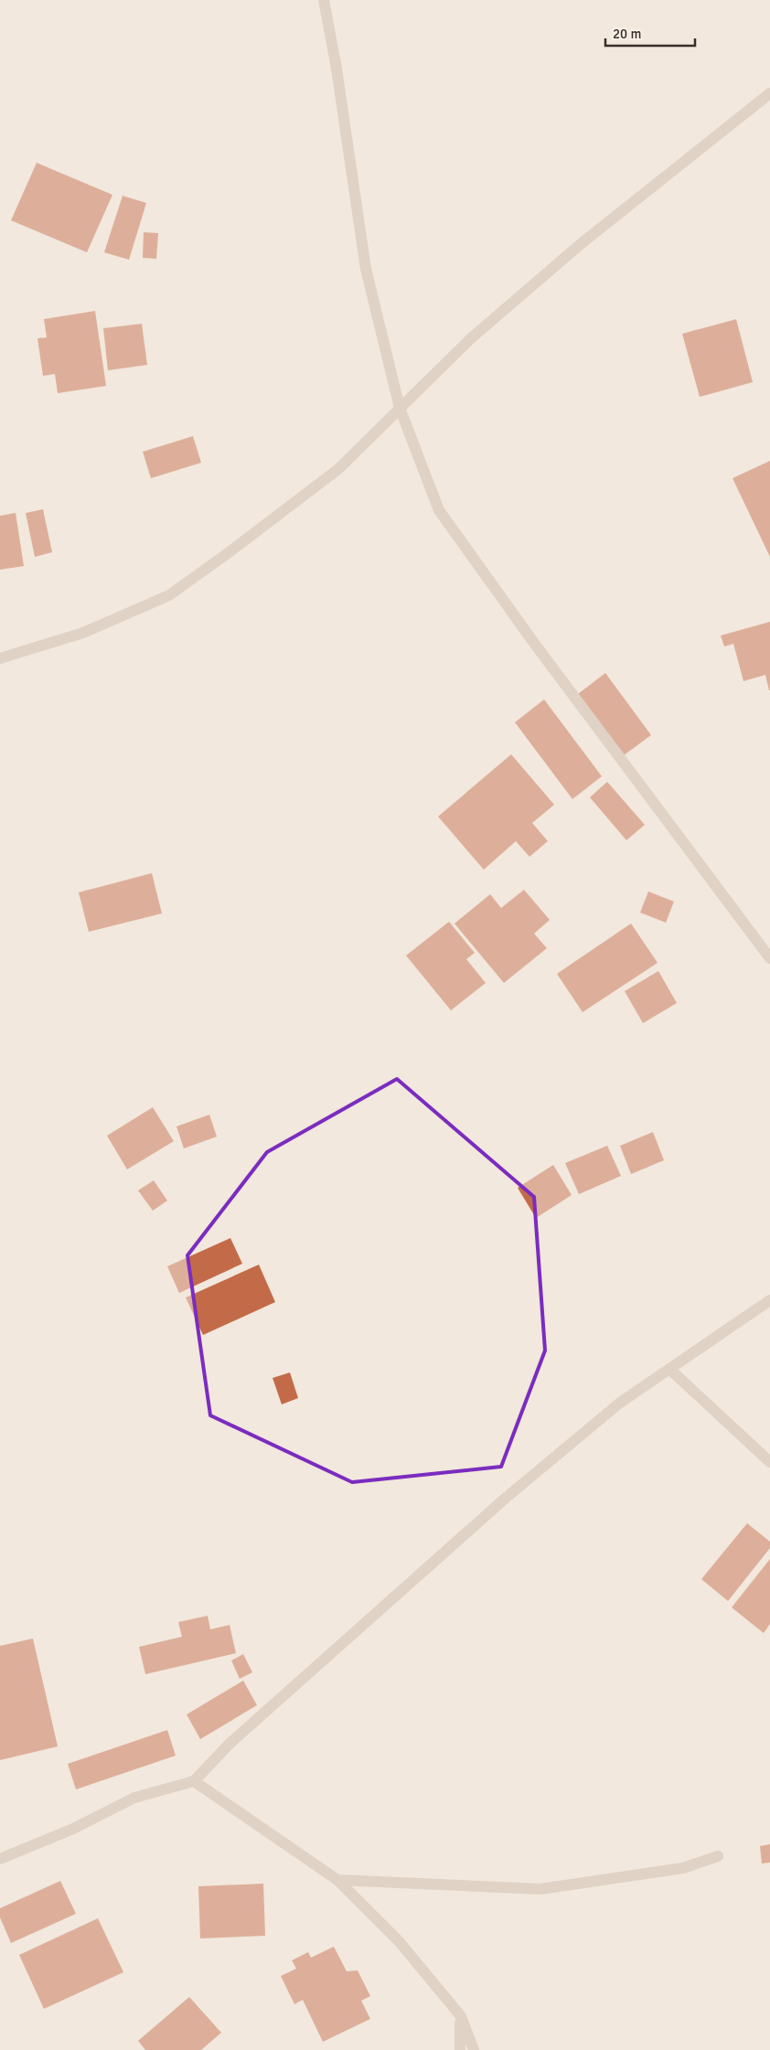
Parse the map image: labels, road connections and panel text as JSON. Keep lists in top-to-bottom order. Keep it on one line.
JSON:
{"scale_bar":"20 m"}
